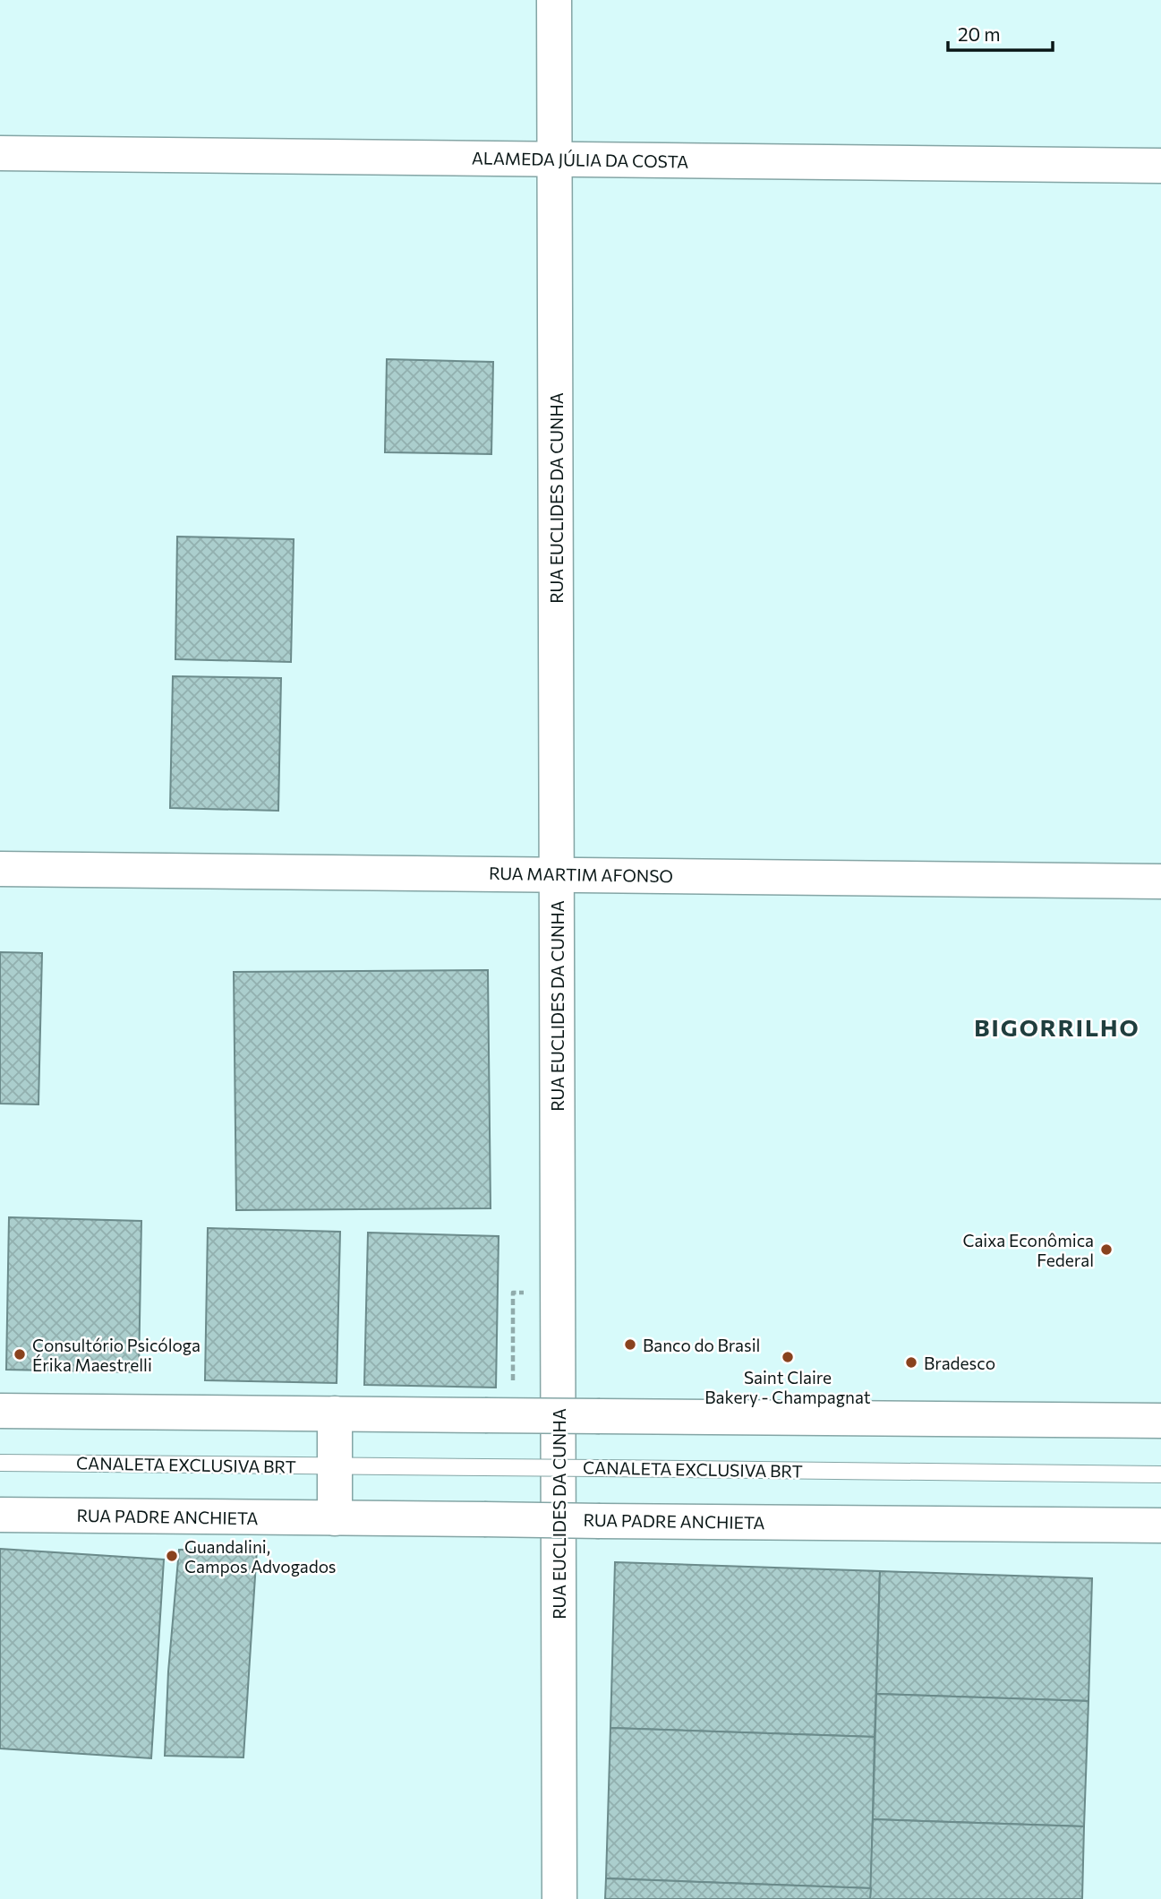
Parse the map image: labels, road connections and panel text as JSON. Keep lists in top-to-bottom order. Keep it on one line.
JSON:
{"streets":{"street":["ALAMEDA JÚLIA DA COSTA","RUA EUCLIDES DA CUNHA","RUA MARTIM AFONSO","RUA PADRE ANCHIETA"],"lane":["CANALETA EXCLUSIVA BRT"]},"crossings":[["ALAMEDA JÚLIA DA COSTA","RUA EUCLIDES DA CUNHA"],["RUA EUCLIDES DA CUNHA","RUA MARTIM AFONSO"]],"districts":["BIGORRILHO"],"places":["Caixa Econômica Federal","Banco do Brasil","Consultório Psicóloga Érika Maestrelli","Saint Claire Bakery - Champagnat","Bradesco","Guandalini, Campos Advogados"],"scale_bar":"20 m"}
